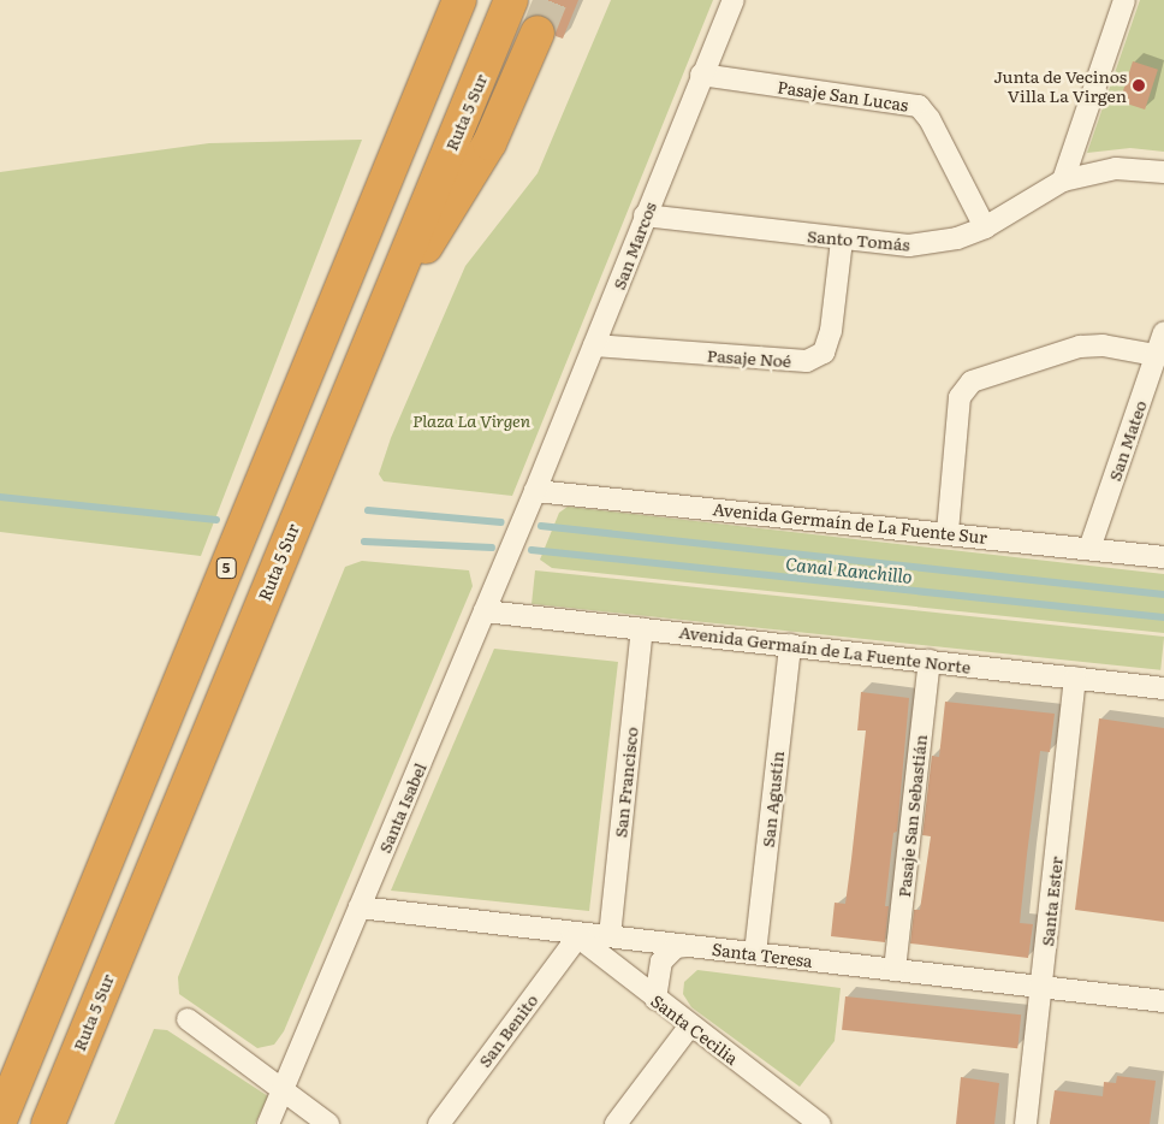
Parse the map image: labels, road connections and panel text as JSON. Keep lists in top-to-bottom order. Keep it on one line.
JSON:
{"streets":{"highway":["Ruta 5 Sur","5"],"street":["Pasaje San Lucas","Santo Tomás","San Marcos","Pasaje Noé","San Mateo","Avenida Germaín de La Fuente Sur","Avenida Germaín de La Fuente Norte","San Francisco","San Agustín","Santa Isabel","Pasaje San Sebastián","Santa Ester","Santa Teresa","Santa Cecilia","San Benito"]},"crossings":[["Pasaje San Lucas","Santo Tomás"],["Pasaje San Lucas","San Marcos"],["Santo Tomás","San Marcos"],["Santo Tomás","Pasaje Noé"],["San Marcos","Pasaje Noé"],["San Marcos","Avenida Germaín de La Fuente Sur"],["San Marcos","Santa Isabel"],["San Mateo","Avenida Germaín de La Fuente Sur"],["Avenida Germaín de La Fuente Sur","Santa Isabel"],["Avenida Germaín de La Fuente Norte","San Francisco"],["Avenida Germaín de La Fuente Norte","San Agustín"],["Avenida Germaín de La Fuente Norte","Santa Isabel"],["Avenida Germaín de La Fuente Norte","Pasaje San Sebastián"],["Avenida Germaín de La Fuente Norte","Santa Ester"],["San Francisco","Santa Teresa"],["San Agustín","Santa Teresa"],["Santa Isabel","Santa Teresa"],["Pasaje San Sebastián","Santa Teresa"],["Santa Ester","Santa Teresa"],["Santa Teresa","Santa Cecilia"],["Santa Teresa","San Benito"],["Santa Cecilia","San Benito"]],"water":["Canal Ranchillo"],"parks":["Plaza La Virgen"],"places":["Junta de Vecinos Villa La Virgen"]}
